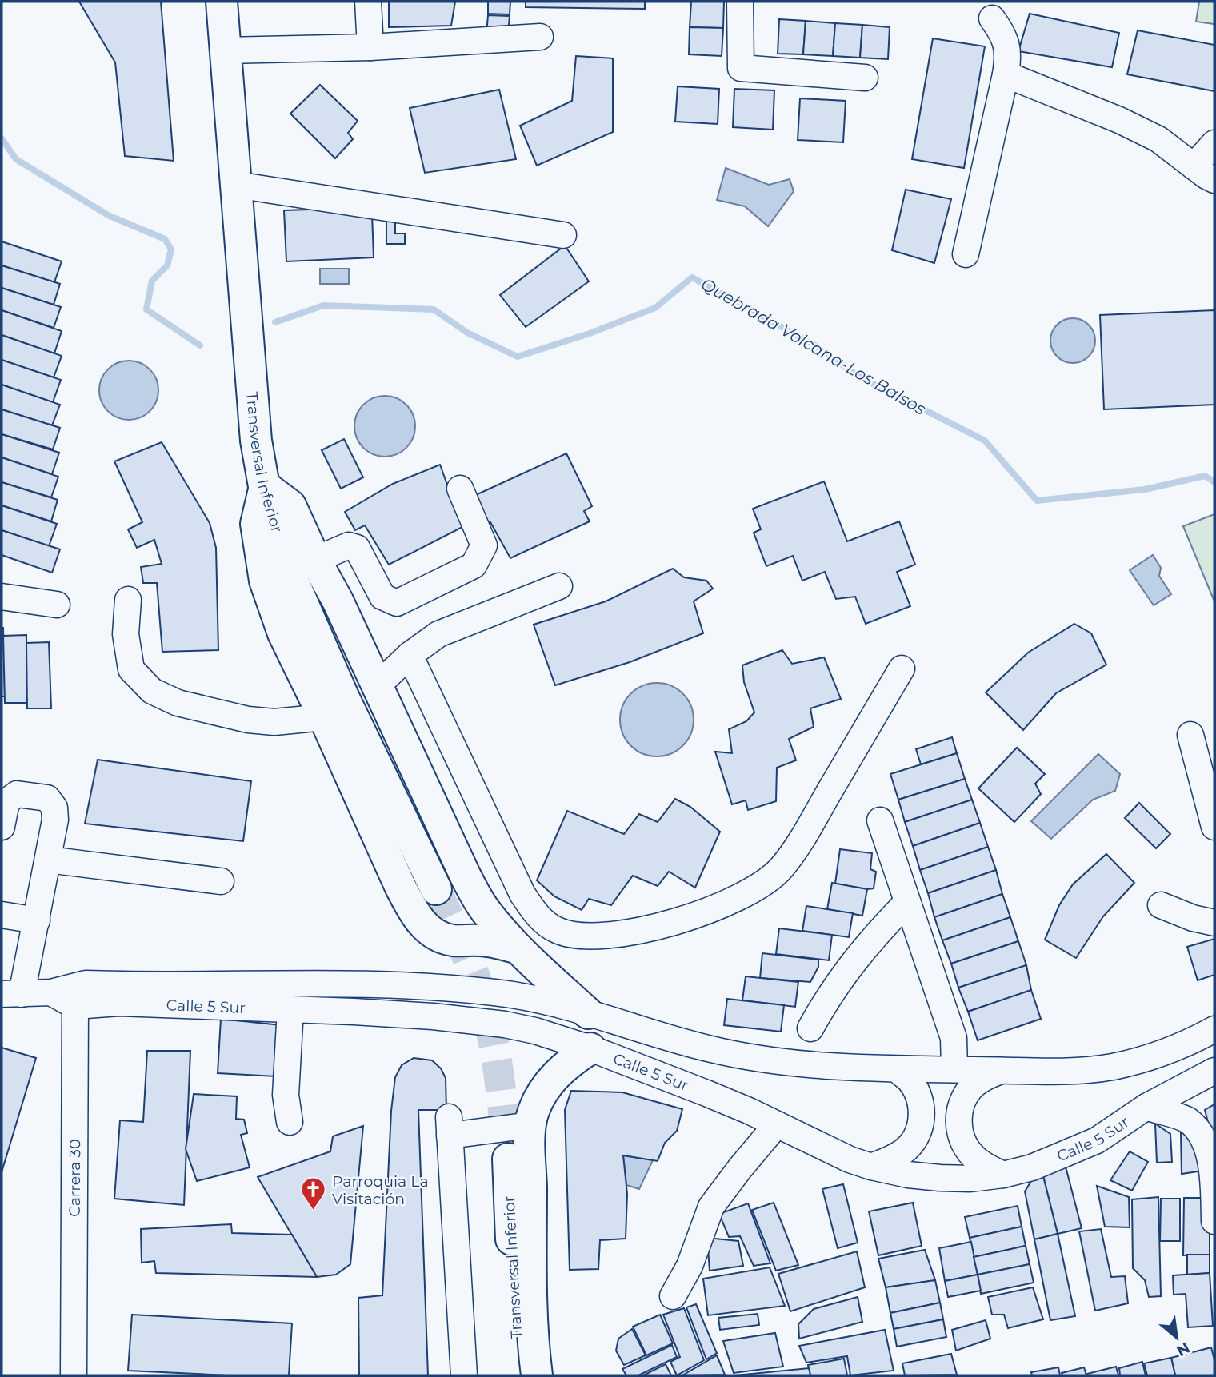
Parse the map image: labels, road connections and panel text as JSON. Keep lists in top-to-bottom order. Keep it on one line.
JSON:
{"streets":{"main road":["Transversal Inferior"],"street":["Calle 5 Sur","Carrera 30"]},"crossings":[["Calle 5 Sur","Carrera 30"]],"water":["Quebrada Volcana-Los Balsos"],"places":{"church":["Parroquia La Visitación"]},"north":"bottom right"}
